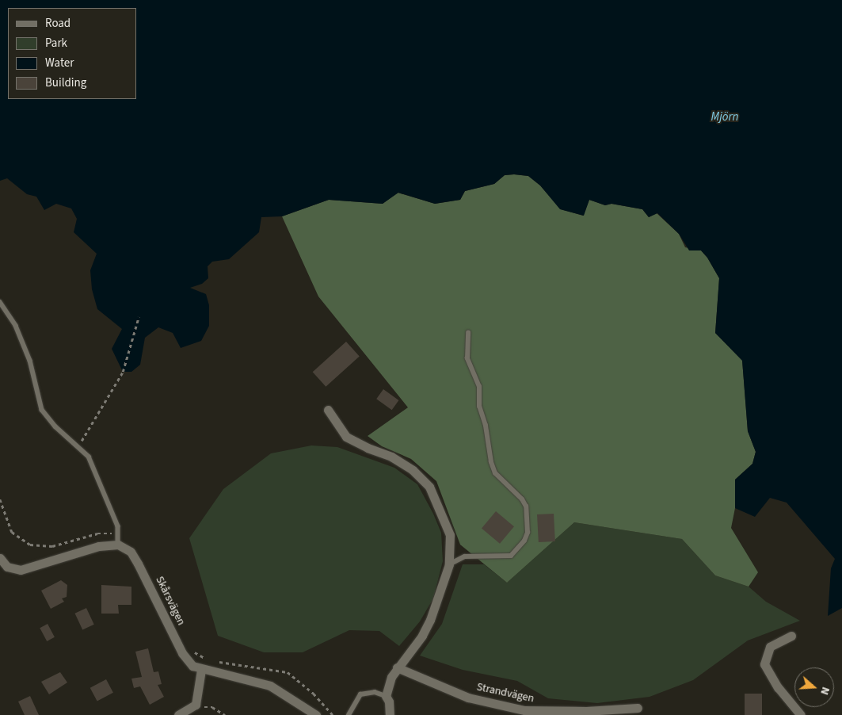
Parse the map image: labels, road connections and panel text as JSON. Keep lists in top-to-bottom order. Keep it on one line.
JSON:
{"streets":{"street":["Skårsvägen","Strandvägen"]},"water":["Mjörn"],"legend":["Road","Park","Water","Building"],"north":"right"}
